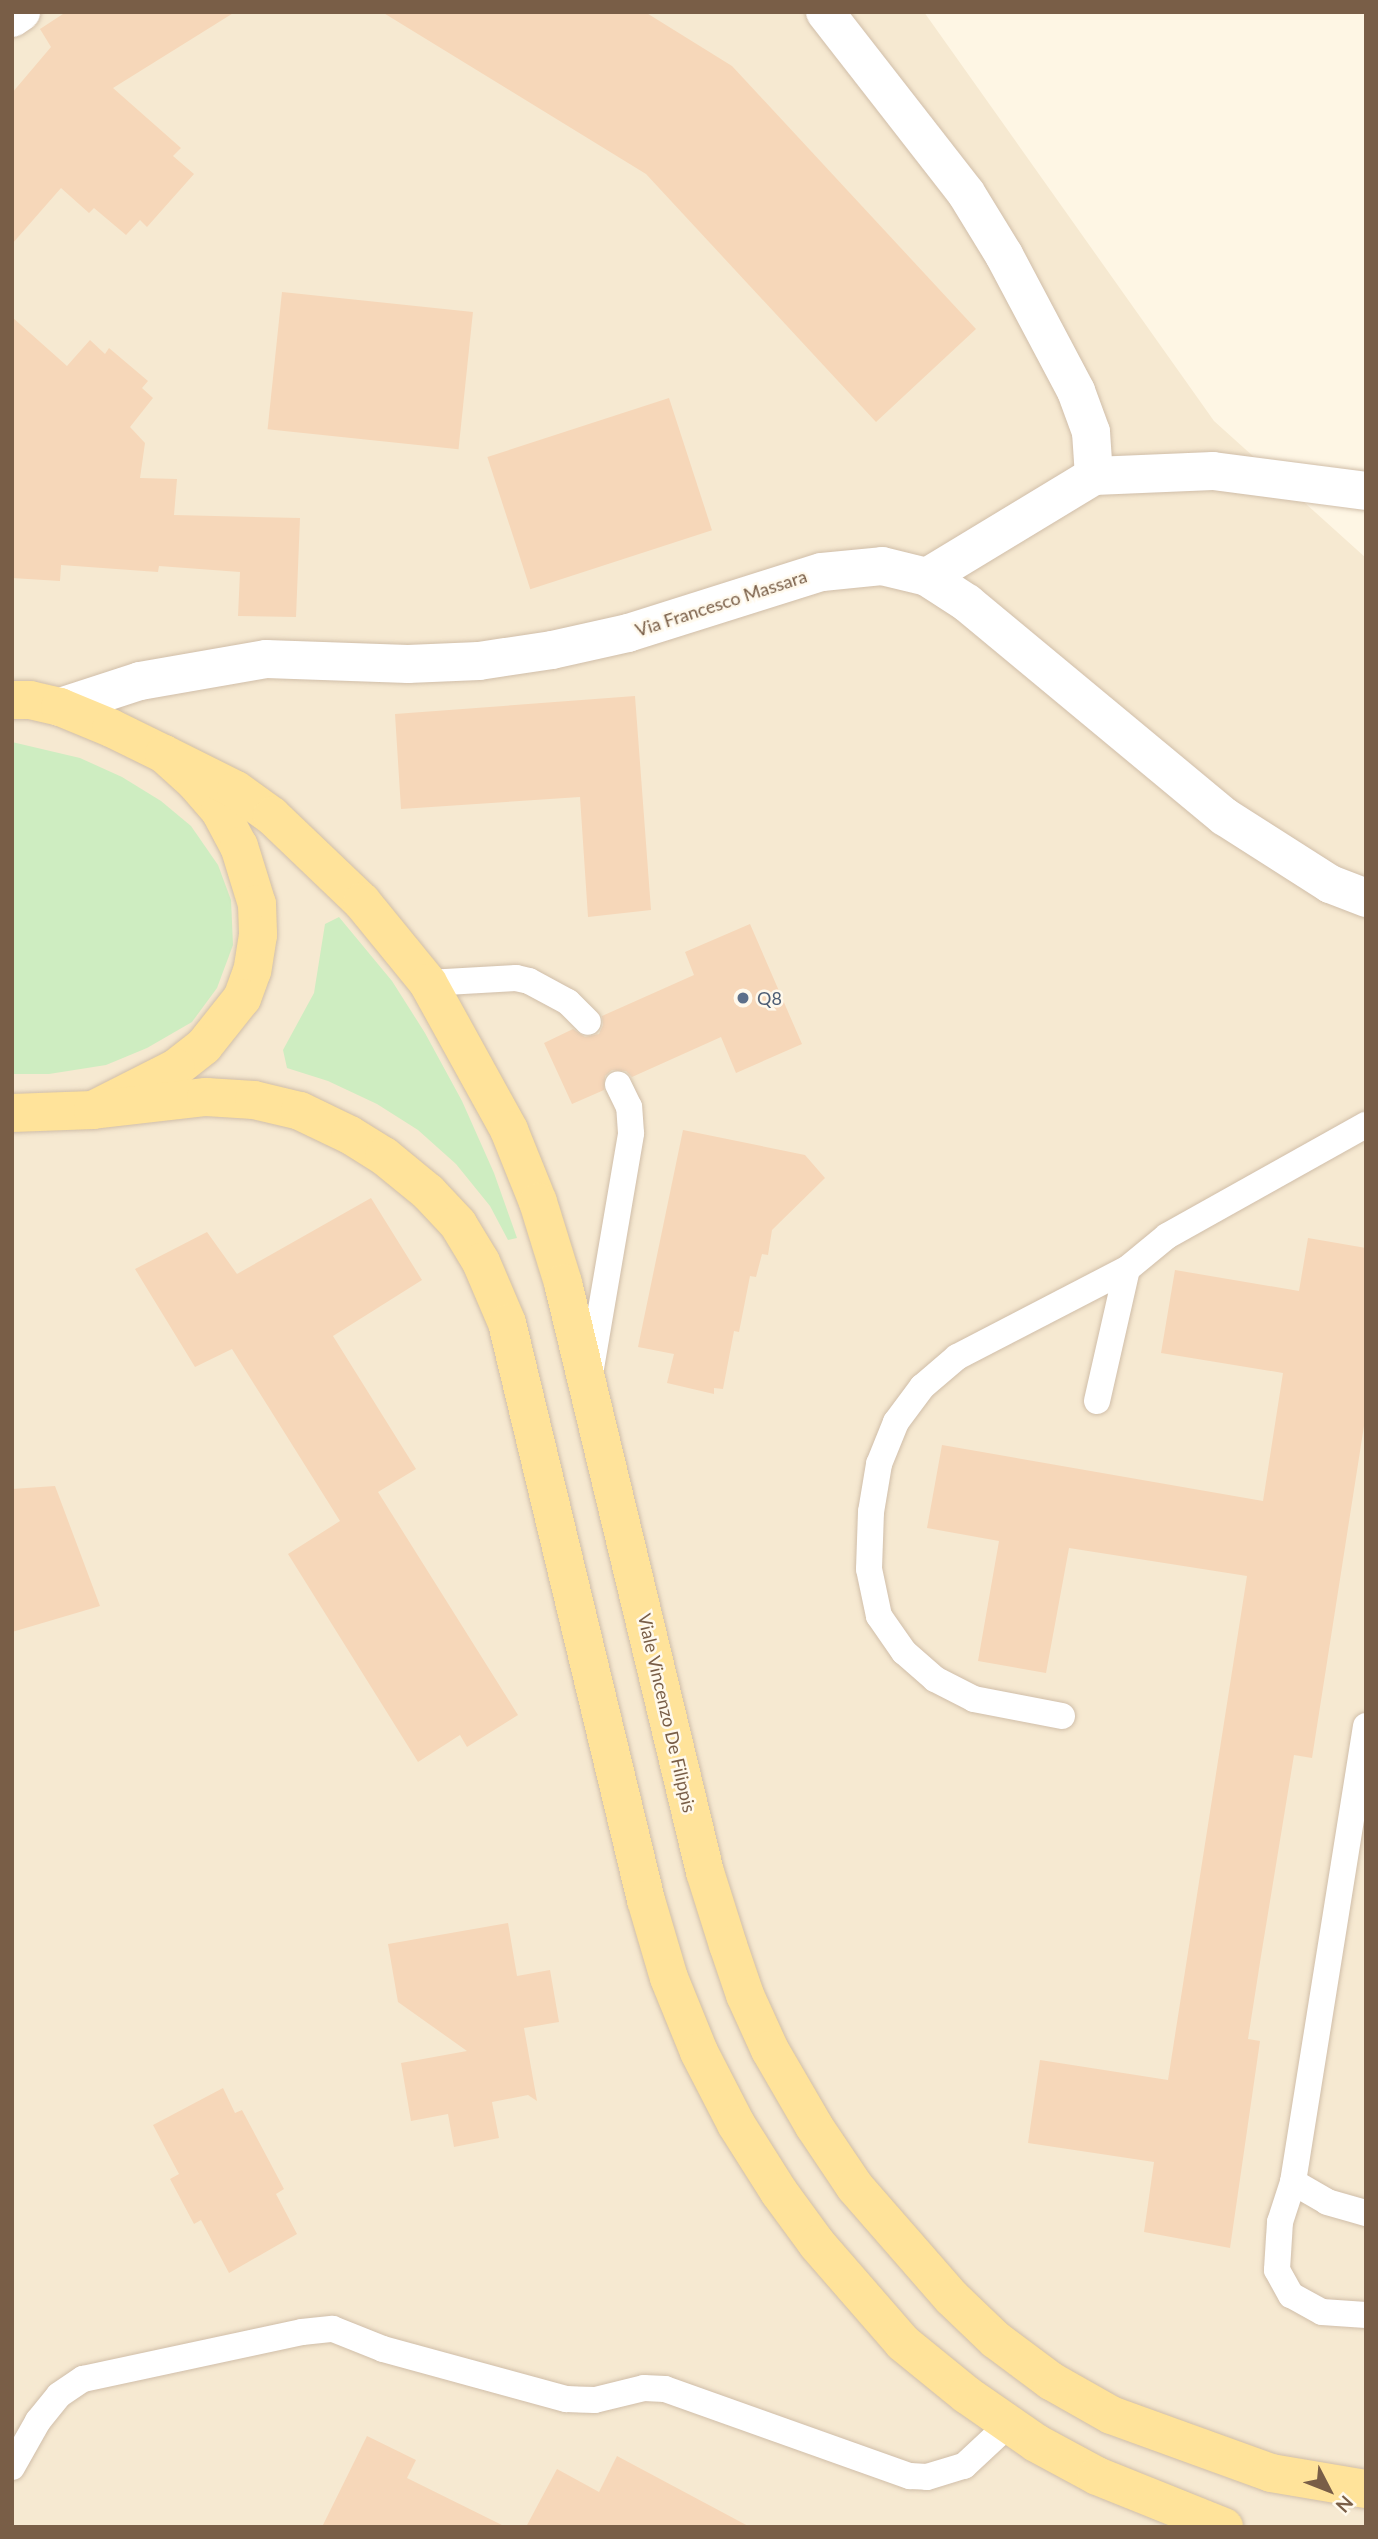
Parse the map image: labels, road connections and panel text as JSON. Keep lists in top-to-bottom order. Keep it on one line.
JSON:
{"streets":{"main road":["Viale Vincenzo De Filippis"],"street":["Via Francesco Massara"]},"crossings":[["Via Francesco Massara","Viale Vincenzo De Filippis"]],"places":["Q8"],"north":"bottom right"}
